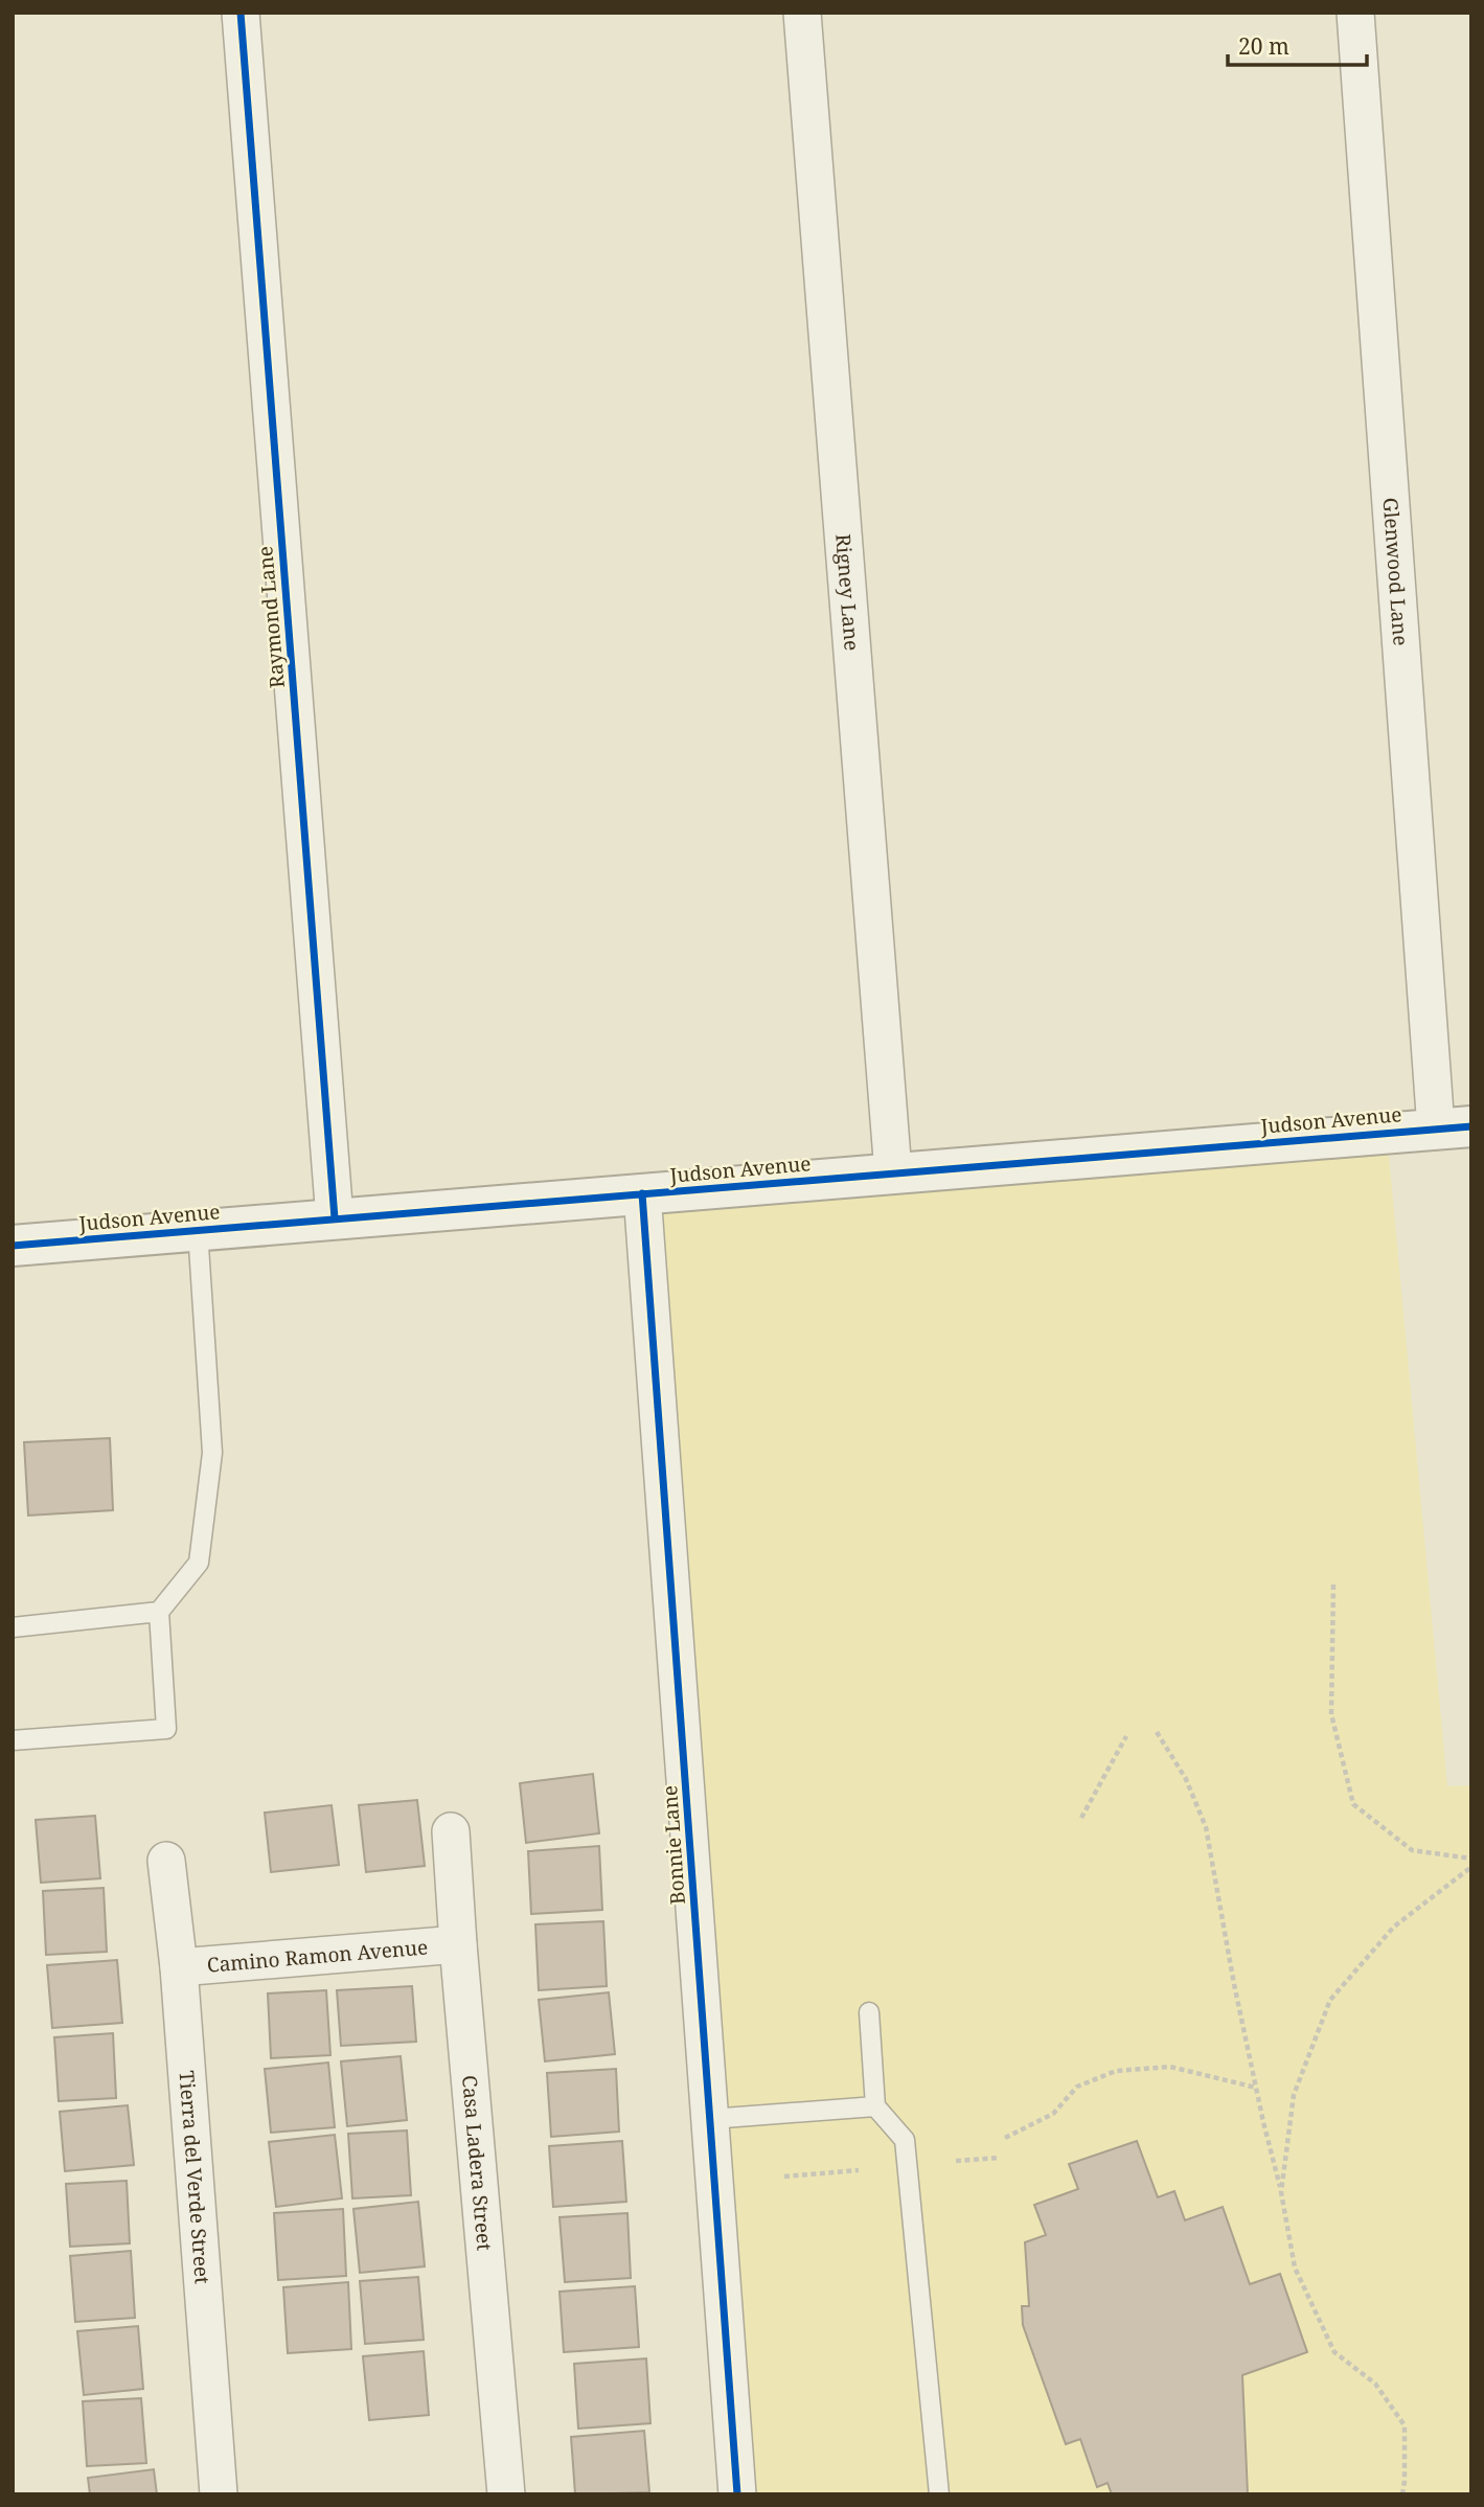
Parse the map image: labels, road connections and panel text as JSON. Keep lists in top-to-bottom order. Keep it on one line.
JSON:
{"streets":{"street":["Glenwood Lane","Rigney Lane","Raymond Lane","Judson Avenue","Bonnie Lane","Camino Ramon Avenue","Casa Ladera Street","Tierra del Verde Street"]},"crossings":[["Glenwood Lane","Judson Avenue"],["Rigney Lane","Judson Avenue"],["Raymond Lane","Judson Avenue"],["Judson Avenue","Bonnie Lane"],["Camino Ramon Avenue","Casa Ladera Street"],["Camino Ramon Avenue","Tierra del Verde Street"]],"scale_bar":"20 m"}
